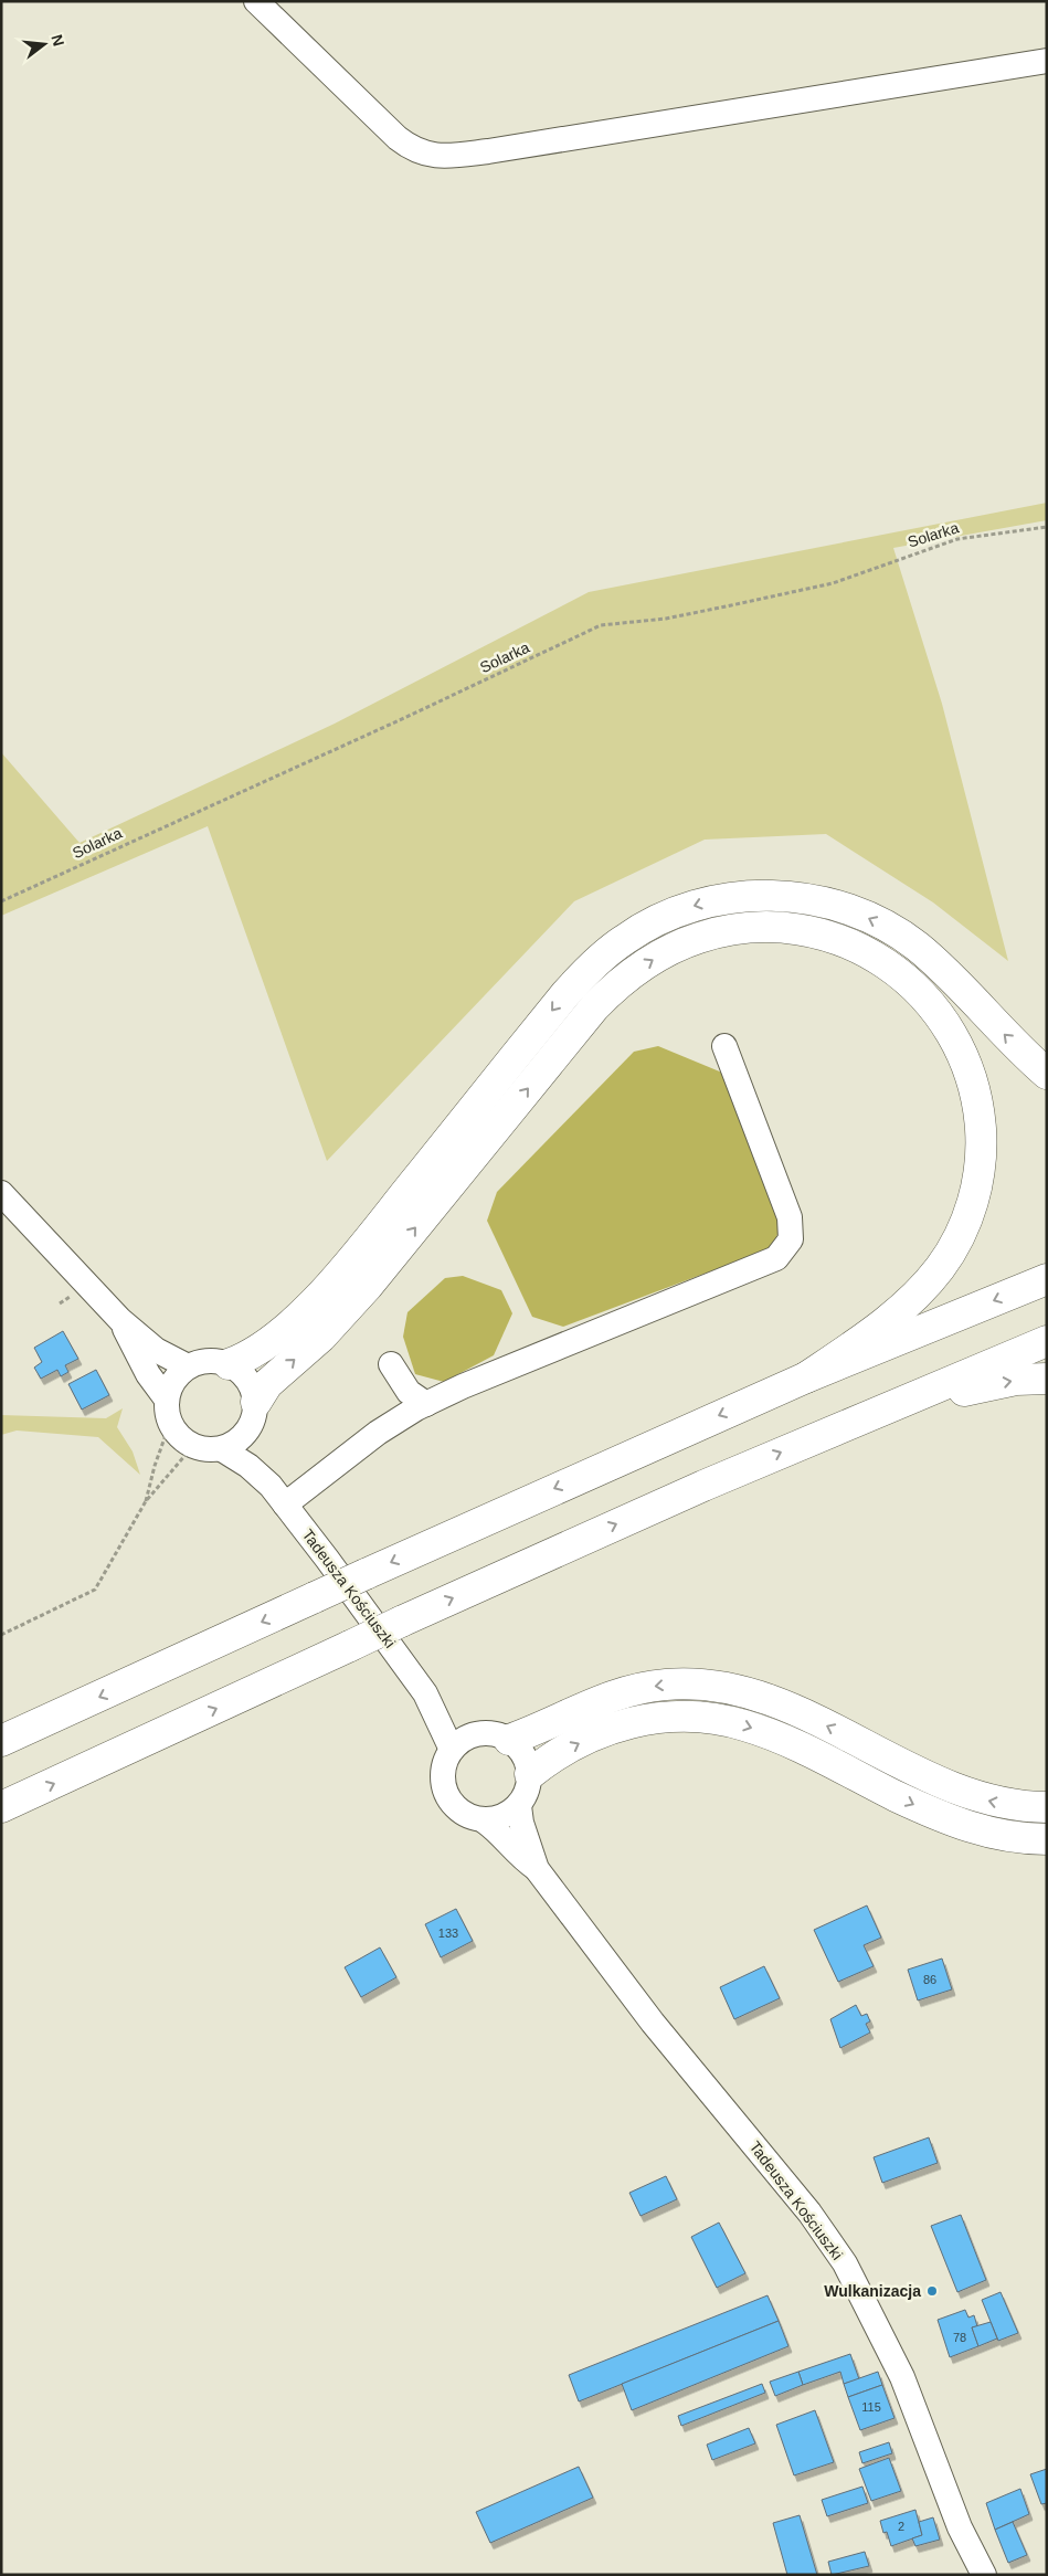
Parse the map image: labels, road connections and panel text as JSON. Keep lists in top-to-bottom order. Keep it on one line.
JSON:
{"streets":{"street":["Tadeusza Kościuszki"],"path":["Solarka"]},"places":["Wulkanizacja"],"house_numbers":["133","86","78","115","2"],"north":"right"}
